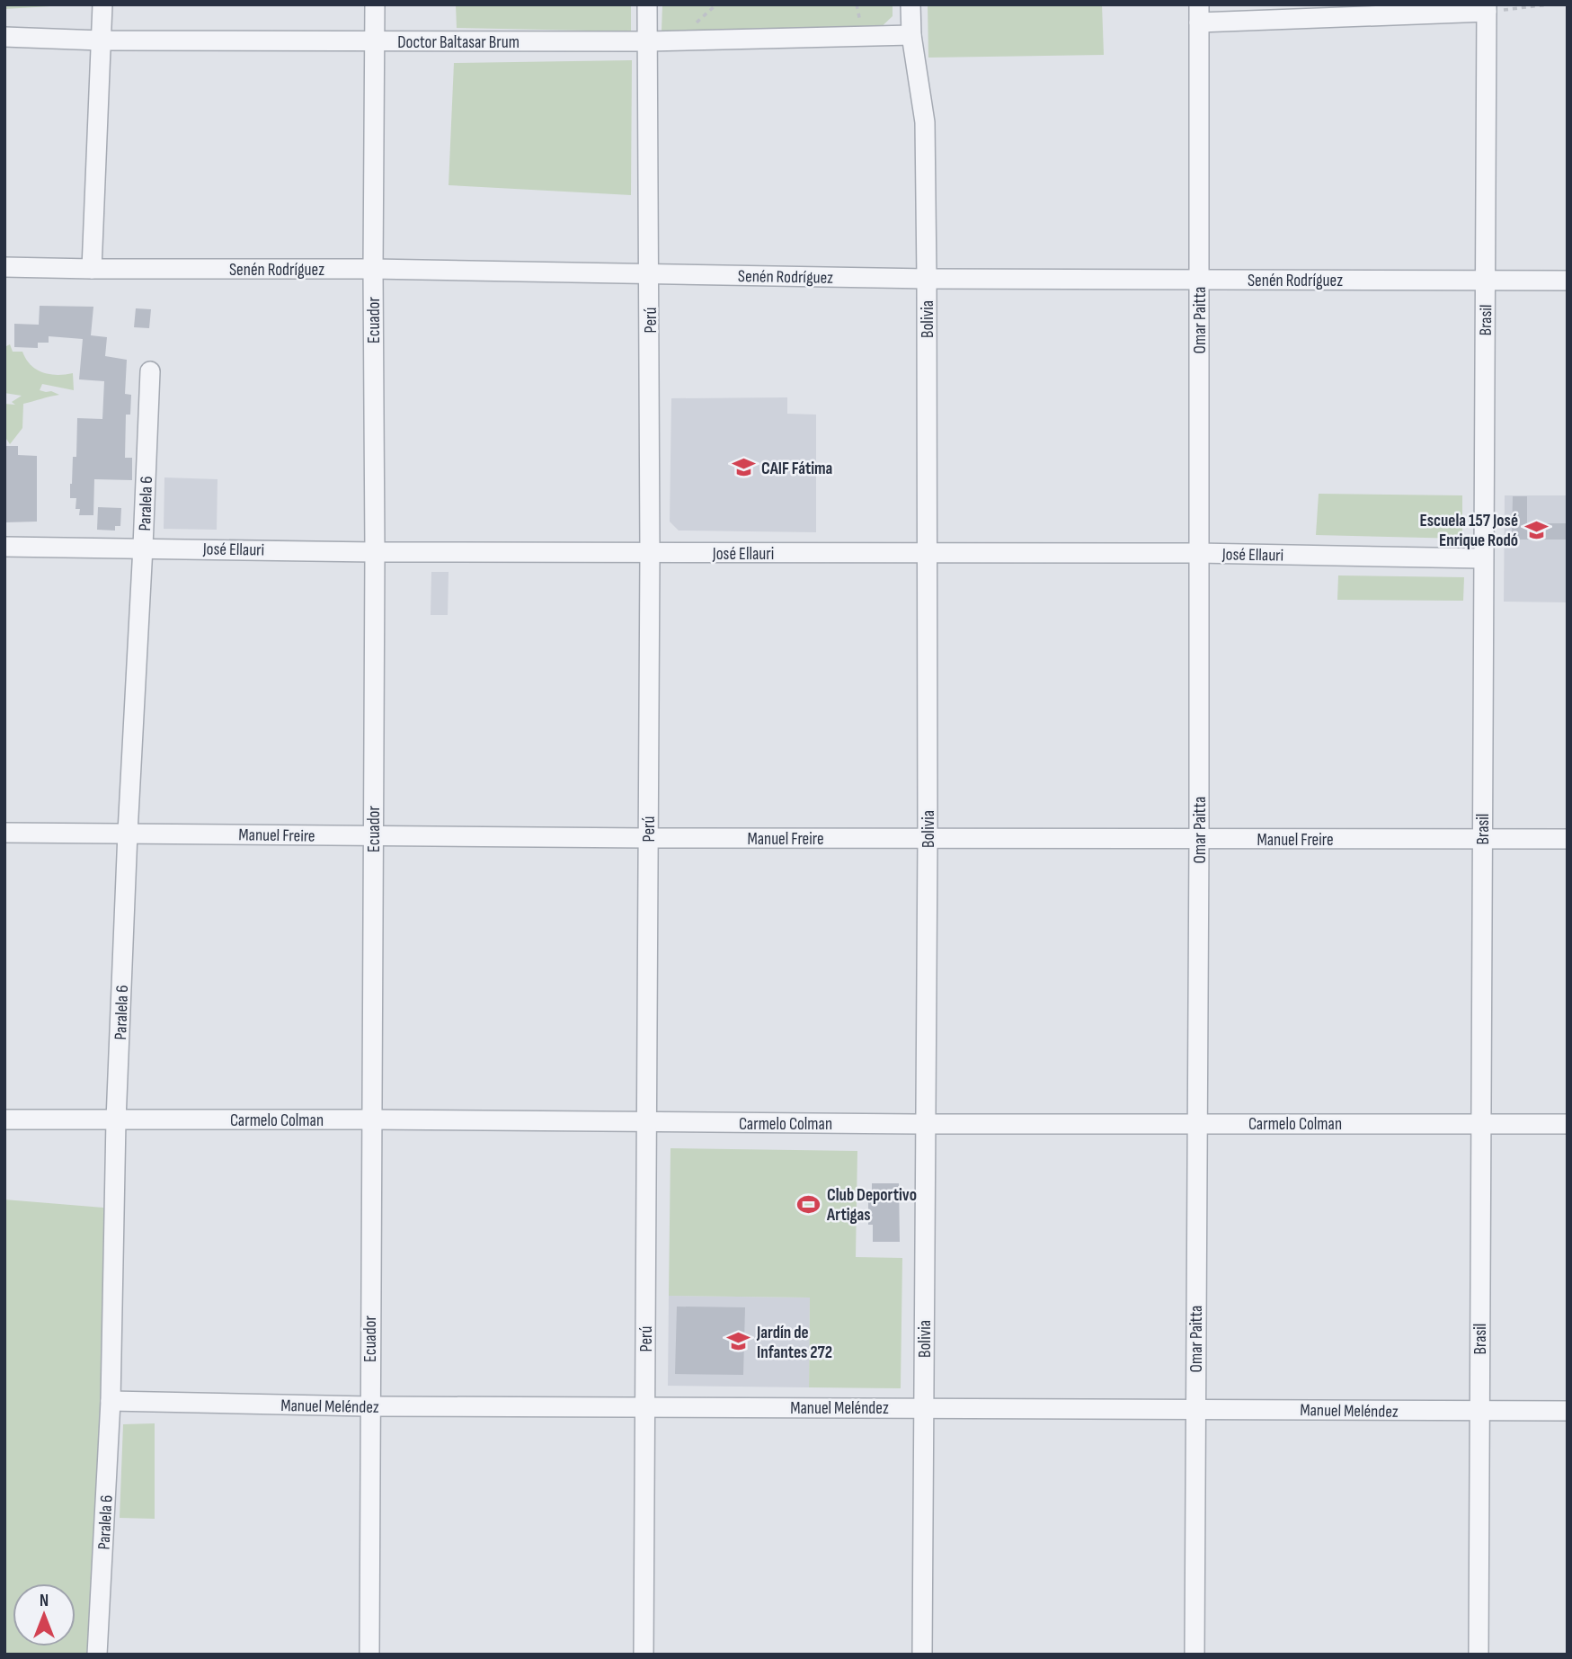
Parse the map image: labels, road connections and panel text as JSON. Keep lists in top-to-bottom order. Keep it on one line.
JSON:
{"streets":{"street":["Doctor Baltasar Brum","Senén Rodríguez","Bolivia","Ecuador","Perú","Omar Paitta","Brasil","Paralela 6","José Ellauri","Manuel Freire","Carmelo Colman","Manuel Meléndez"]},"crossings":[["Doctor Baltasar Brum","Bolivia"],["Doctor Baltasar Brum","Ecuador"],["Doctor Baltasar Brum","Perú"],["Senén Rodríguez","Bolivia"],["Senén Rodríguez","Ecuador"],["Senén Rodríguez","Perú"],["Senén Rodríguez","Omar Paitta"],["Senén Rodríguez","Brasil"],["Bolivia","José Ellauri"],["Bolivia","Manuel Freire"],["Bolivia","Carmelo Colman"],["Bolivia","Manuel Meléndez"],["Ecuador","José Ellauri"],["Ecuador","Manuel Freire"],["Ecuador","Carmelo Colman"],["Ecuador","Manuel Meléndez"],["Perú","José Ellauri"],["Perú","Manuel Freire"],["Perú","Carmelo Colman"],["Perú","Manuel Meléndez"],["Omar Paitta","José Ellauri"],["Omar Paitta","Manuel Freire"],["Omar Paitta","Carmelo Colman"],["Omar Paitta","Manuel Meléndez"],["Brasil","José Ellauri"],["Brasil","Manuel Freire"],["Brasil","Carmelo Colman"],["Brasil","Manuel Meléndez"],["Paralela 6","José Ellauri"],["Paralela 6","Manuel Freire"],["Paralela 6","Carmelo Colman"],["Paralela 6","Manuel Meléndez"]],"places":{"school or university":["CAIF Fátima","Escuela 157 José Enrique Rodó","Jardín de Infantes 272"],"sports":["Club Deportivo Artigas"]},"north":"top"}
